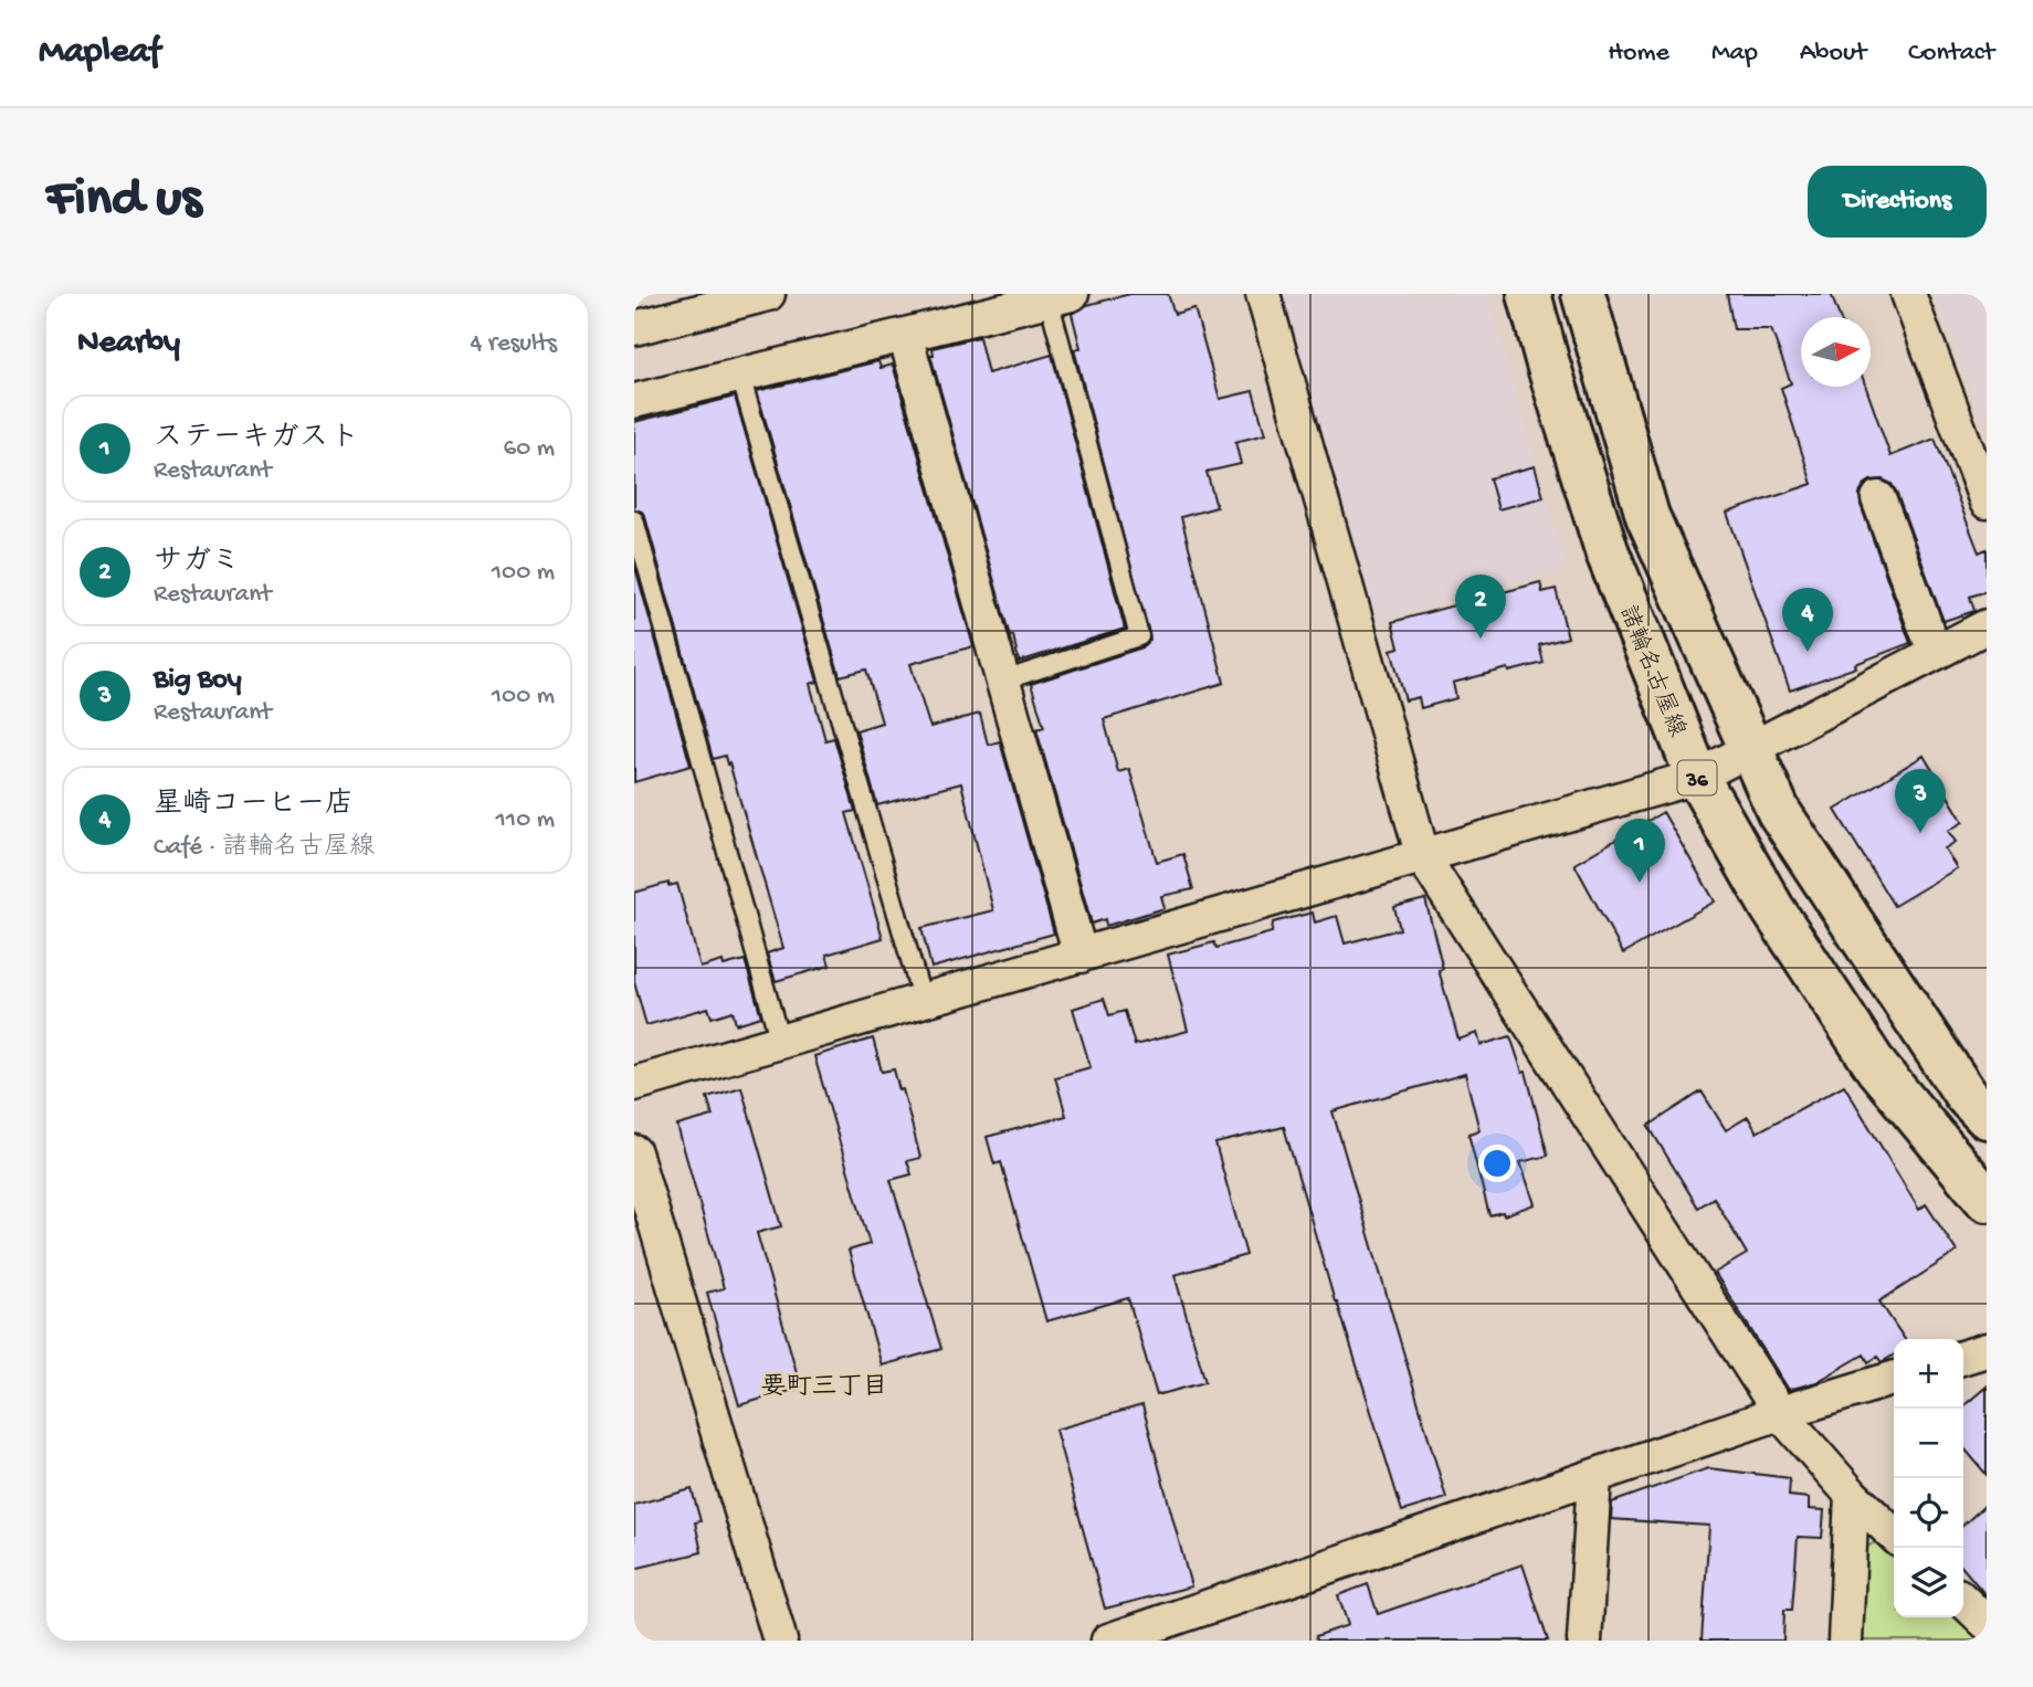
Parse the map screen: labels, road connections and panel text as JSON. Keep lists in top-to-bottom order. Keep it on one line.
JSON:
{"streets":{"main road":["諸輪名古屋線","36"]},"districts":["要町三丁目"],"north":"right","page":{"header":"Mapleaf","nav":["Home","Map","About","Contact"],"buttons":"Directions","title":"Find us","heading":["Nearby","4 results"],"list":[{"mark":"1","name":"ステーキガスト","note":"Restaurant","value":"60 m"},{"mark":"2","name":"サガミ","note":"Restaurant","value":"100 m"},{"mark":"3","name":"Big Boy","note":"Restaurant","value":"100 m"},{"mark":"4","name":"星崎コーヒー店","note":"Café · 諸輪名古屋線","value":"110 m"}],"pins":["2","4","3","1"],"map_buttons":["+","−"]}}
